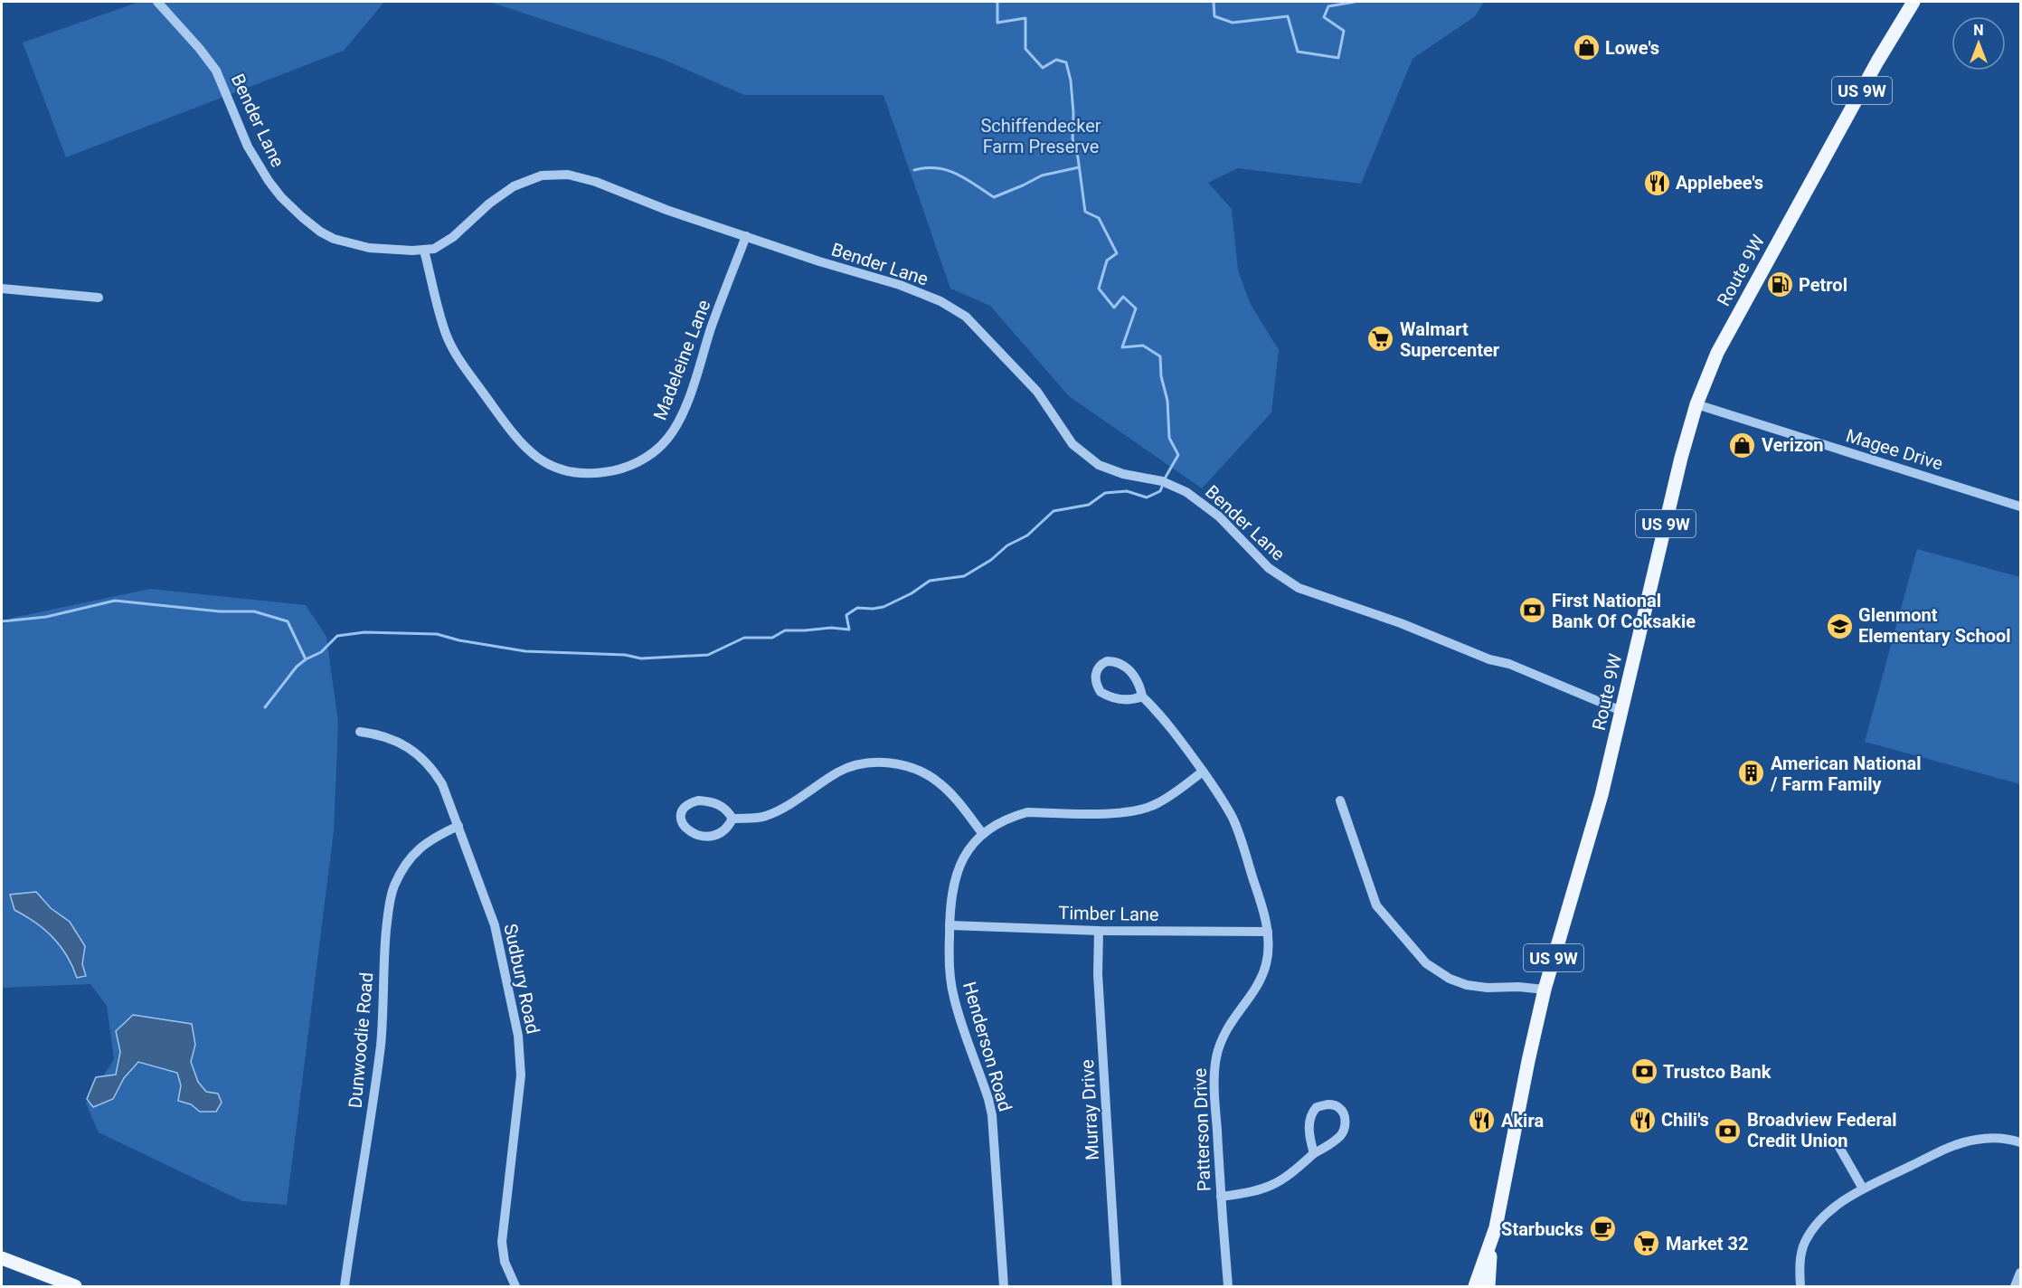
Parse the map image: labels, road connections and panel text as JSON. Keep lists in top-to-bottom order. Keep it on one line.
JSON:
{"streets":{"main road":["US 9W","Route 9W"],"street":["Bender Lane","Madeleine Lane","Magee Drive","Timber Lane","Sudbury Road","Dunwoodie Road","Henderson Road","Murray Drive","Patterson Drive"]},"crossings":[["Bender Lane","Route 9W"],["Bender Lane","Madeleine Lane"],["Route 9W","Magee Drive"],["Timber Lane","Henderson Road"],["Timber Lane","Murray Drive"],["Timber Lane","Patterson Drive"],["Sudbury Road","Dunwoodie Road"],["Henderson Road","Patterson Drive"]],"parks":["Schiffendecker Farm Preserve"],"places":{"shop":["Lowe's","Verizon"],"restaurant":["Applebee's","Chili's","Akira"],"fuel station":["Petrol"],"supermarket":["Walmart Supercenter","Market 32"],"bank":["First National Bank Of Coksakie","Trustco Bank","Broadview Federal Credit Union"],"school or university":["Glenmont Elementary School"],"building":["American National / Farm Family"],"cafe":["Starbucks"]},"north":"top"}
